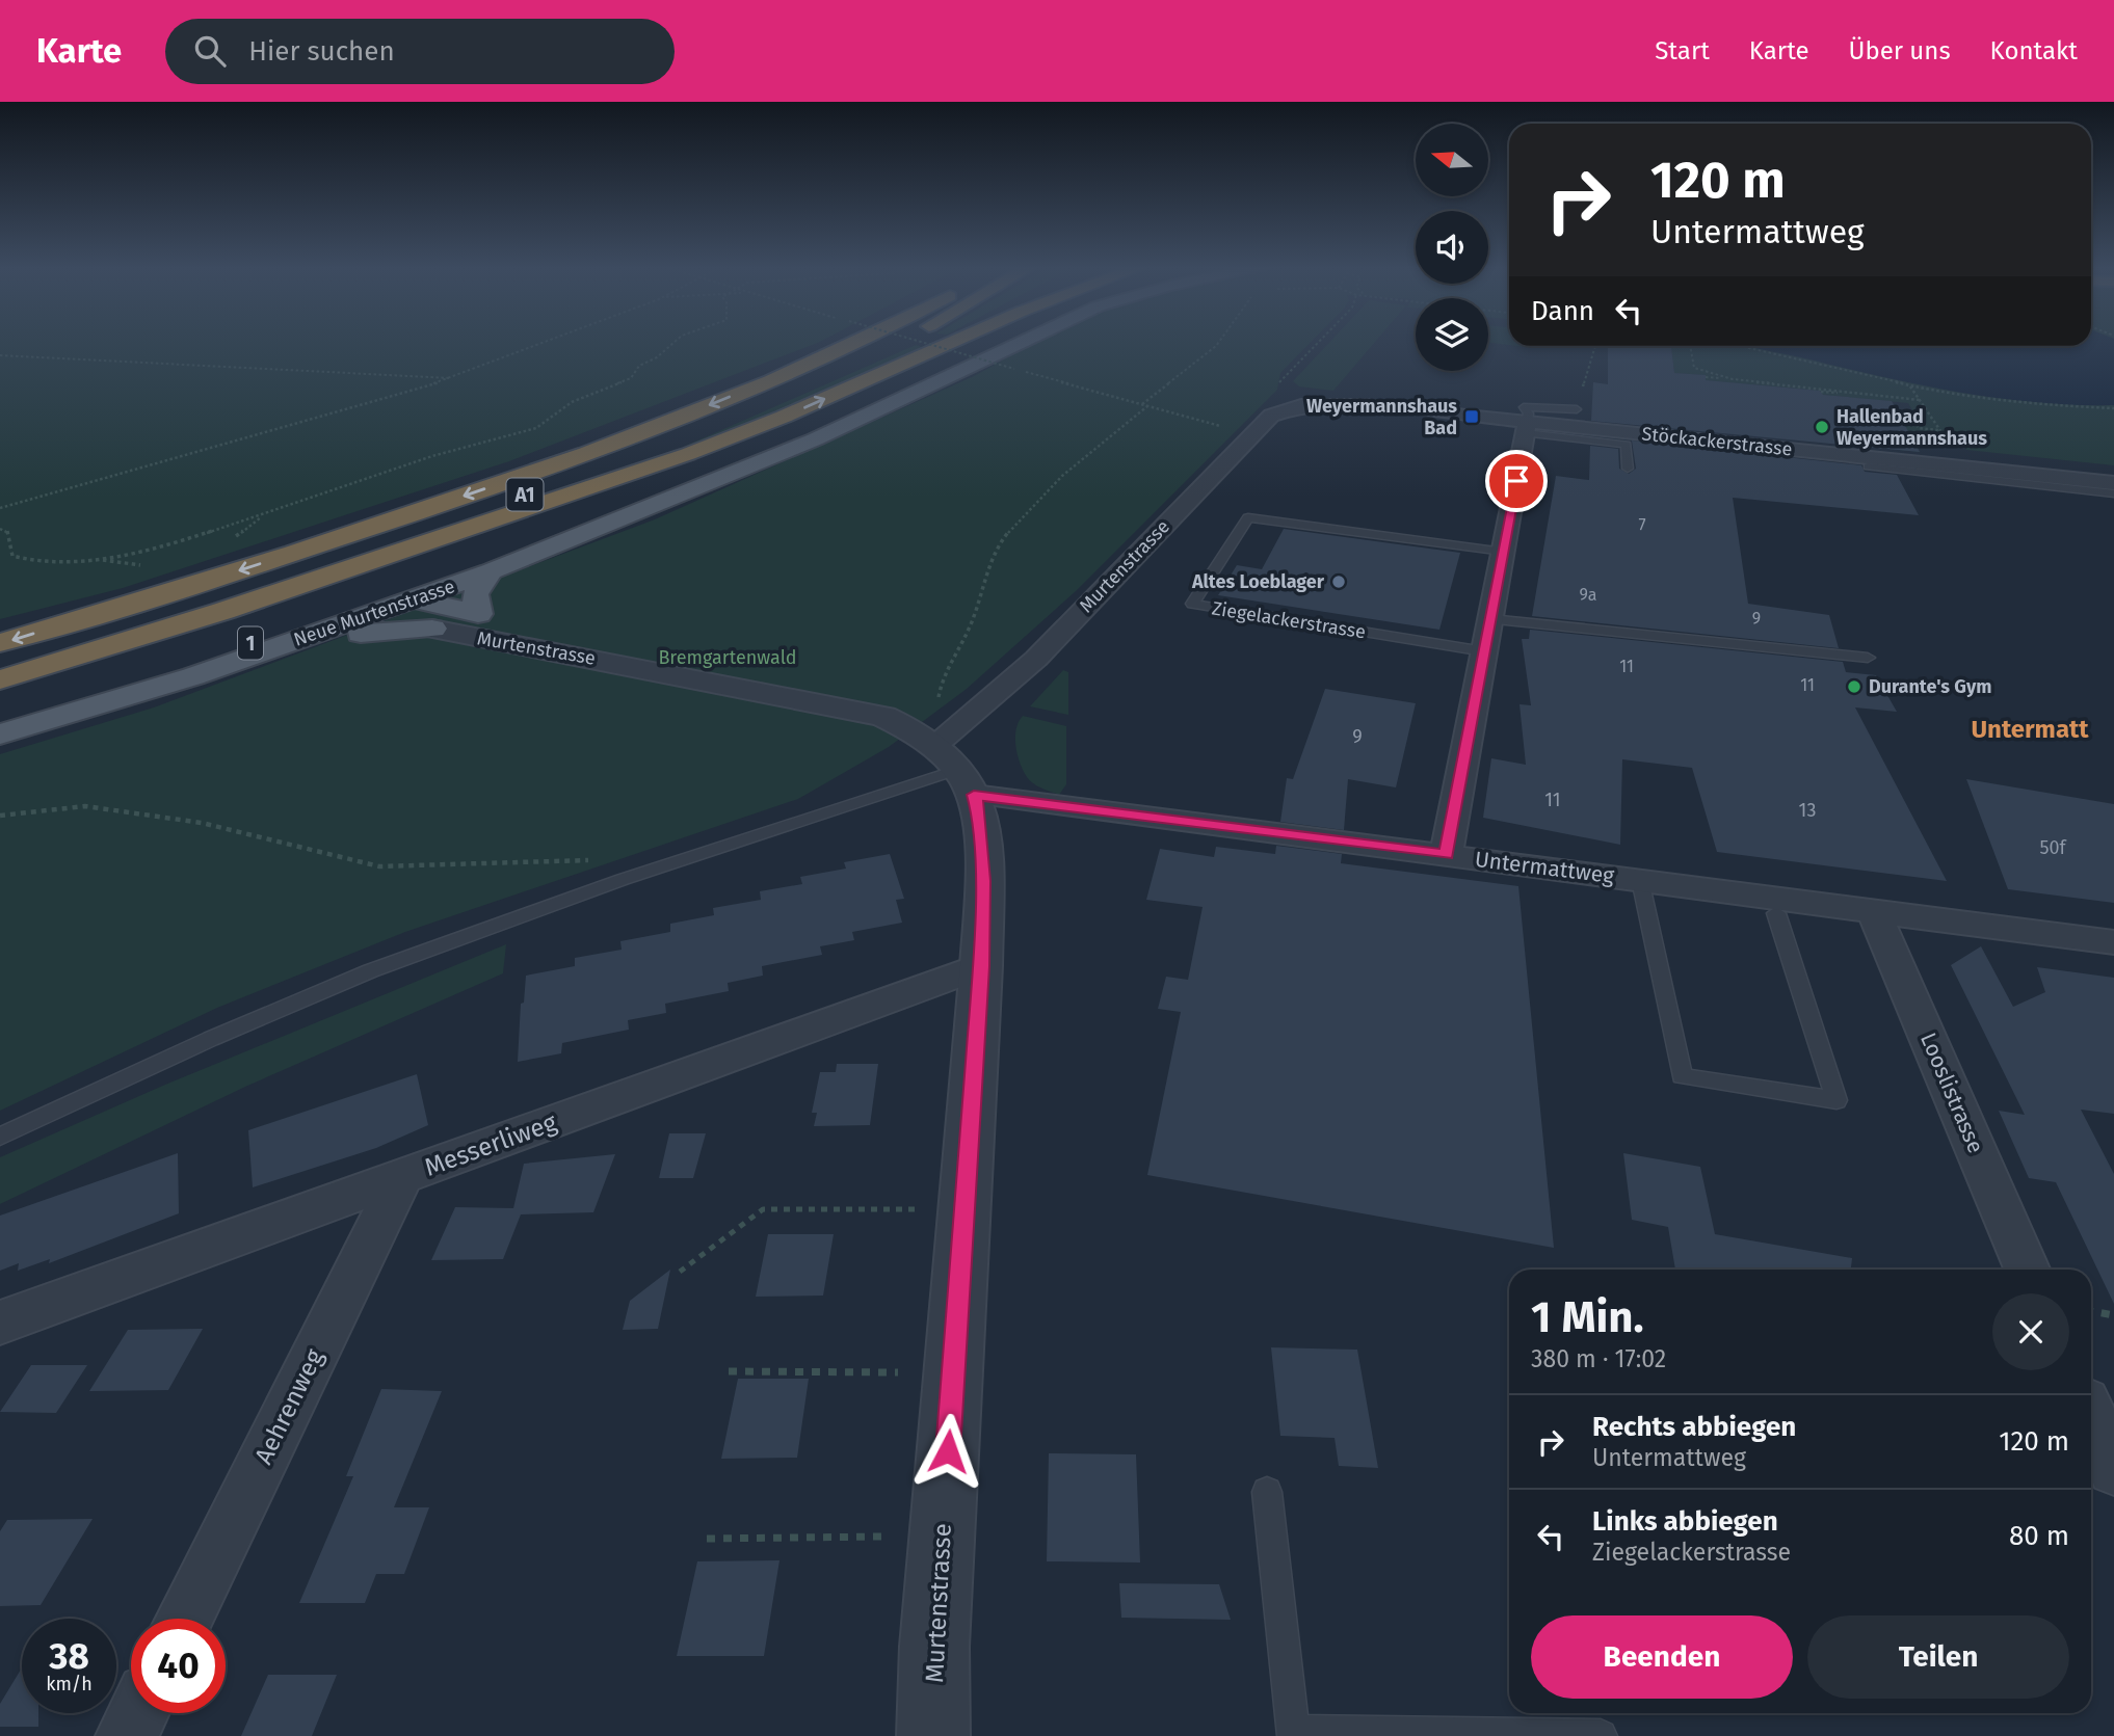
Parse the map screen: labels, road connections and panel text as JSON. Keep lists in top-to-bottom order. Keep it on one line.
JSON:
{"streets":{"highway":["A1"],"main road":["Neue Murtenstrasse","1"],"street":["Stöckackerstrasse","Murtenstrasse","Untermattweg","Looslistrasse","Messerliweg","Aehrenweg"],"lane":["Ziegelackerstrasse"]},"crossings":[["Stöckackerstrasse","Murtenstrasse"],["Murtenstrasse","Untermattweg"],["Murtenstrasse","Messerliweg"],["Untermattweg","Looslistrasse"],["Messerliweg","Aehrenweg"]],"districts":["Untermatt"],"parks":["Bremgartenwald"],"places":{"transit":["Weyermannshaus Bad"],"other":["Hallenbad Weyermannshaus","Altes Loeblager","Durante's Gym"]},"house_numbers":["7","9a","9","11","11","9","11","13","50f"],"north":"left","page":{"header":"Karte","search":"Hier suchen","nav":["Start","Karte","Über uns","Kontakt"],"turn":["120 m","Untermattweg"],"then":"Dann","heading":["1 Min.","380 m · 17:02"],"list":[{"name":"Rechts abbiegen","note":"Untermattweg","value":"120 m"},{"name":"Links abbiegen","note":"Ziegelackerstrasse","value":"80 m"}],"buttons":["Beenden","Teilen"],"speed":"38 km/h","limit":"40"}}
